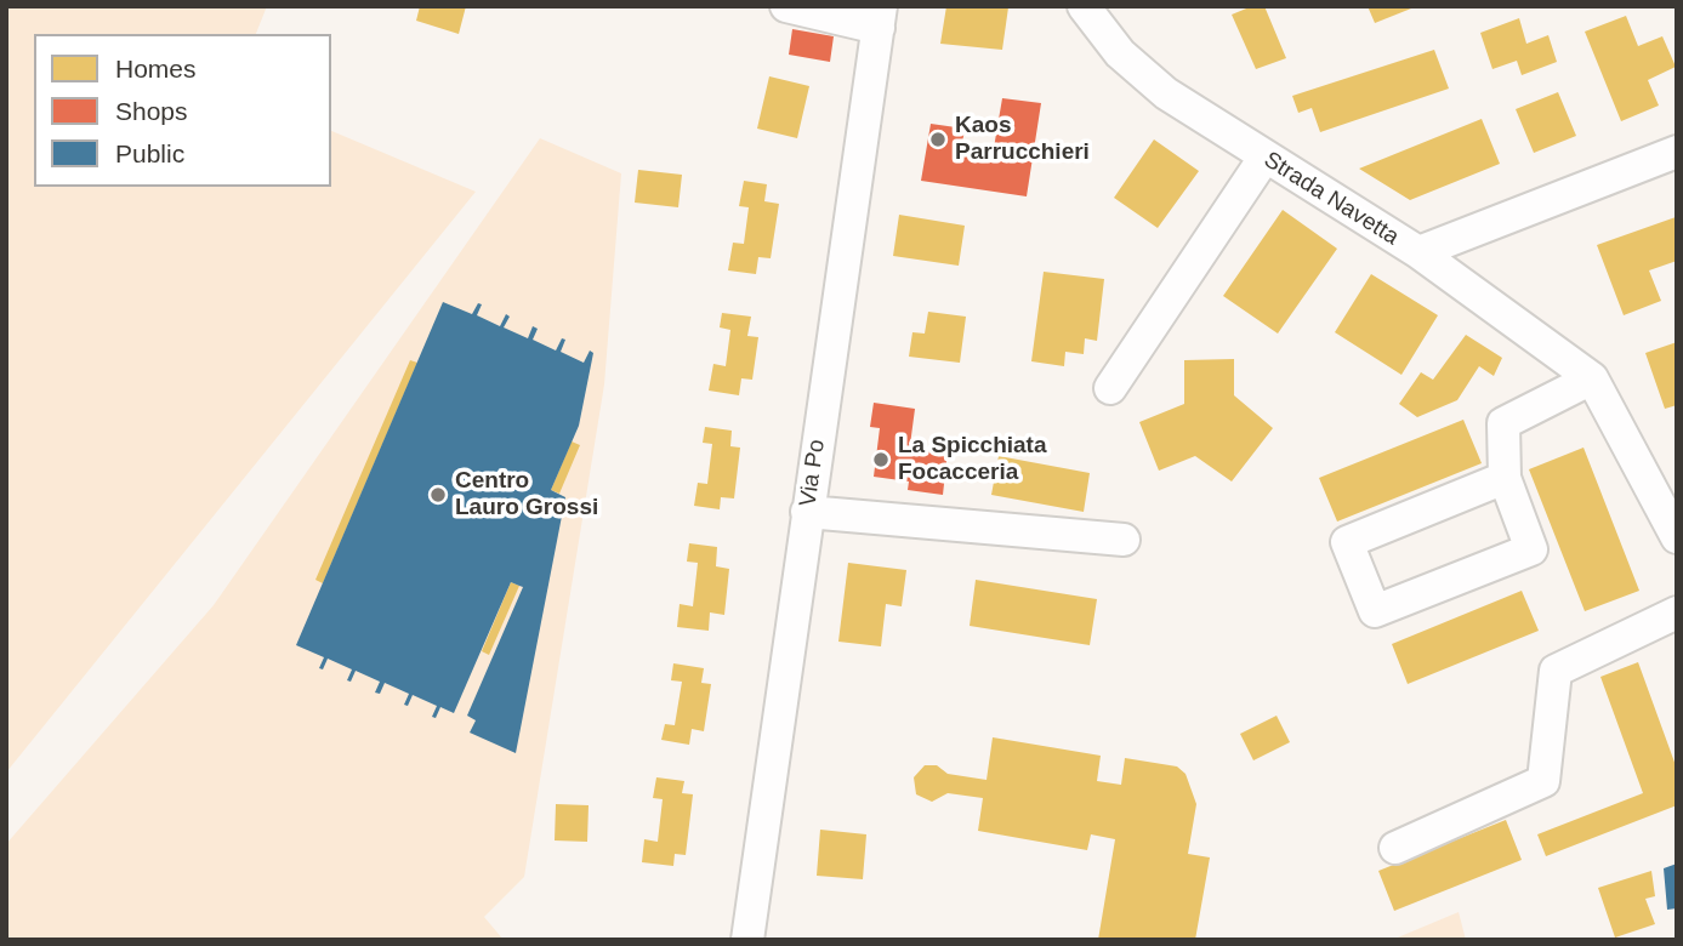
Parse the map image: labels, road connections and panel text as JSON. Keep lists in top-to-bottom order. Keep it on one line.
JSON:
{"streets":{"street":["Strada Navetta","Via Po"]},"places":["Kaos Parrucchieri","La Spicchiata Focacceria","Centro Lauro Grossi"],"legend":["Homes","Shops","Public"]}
